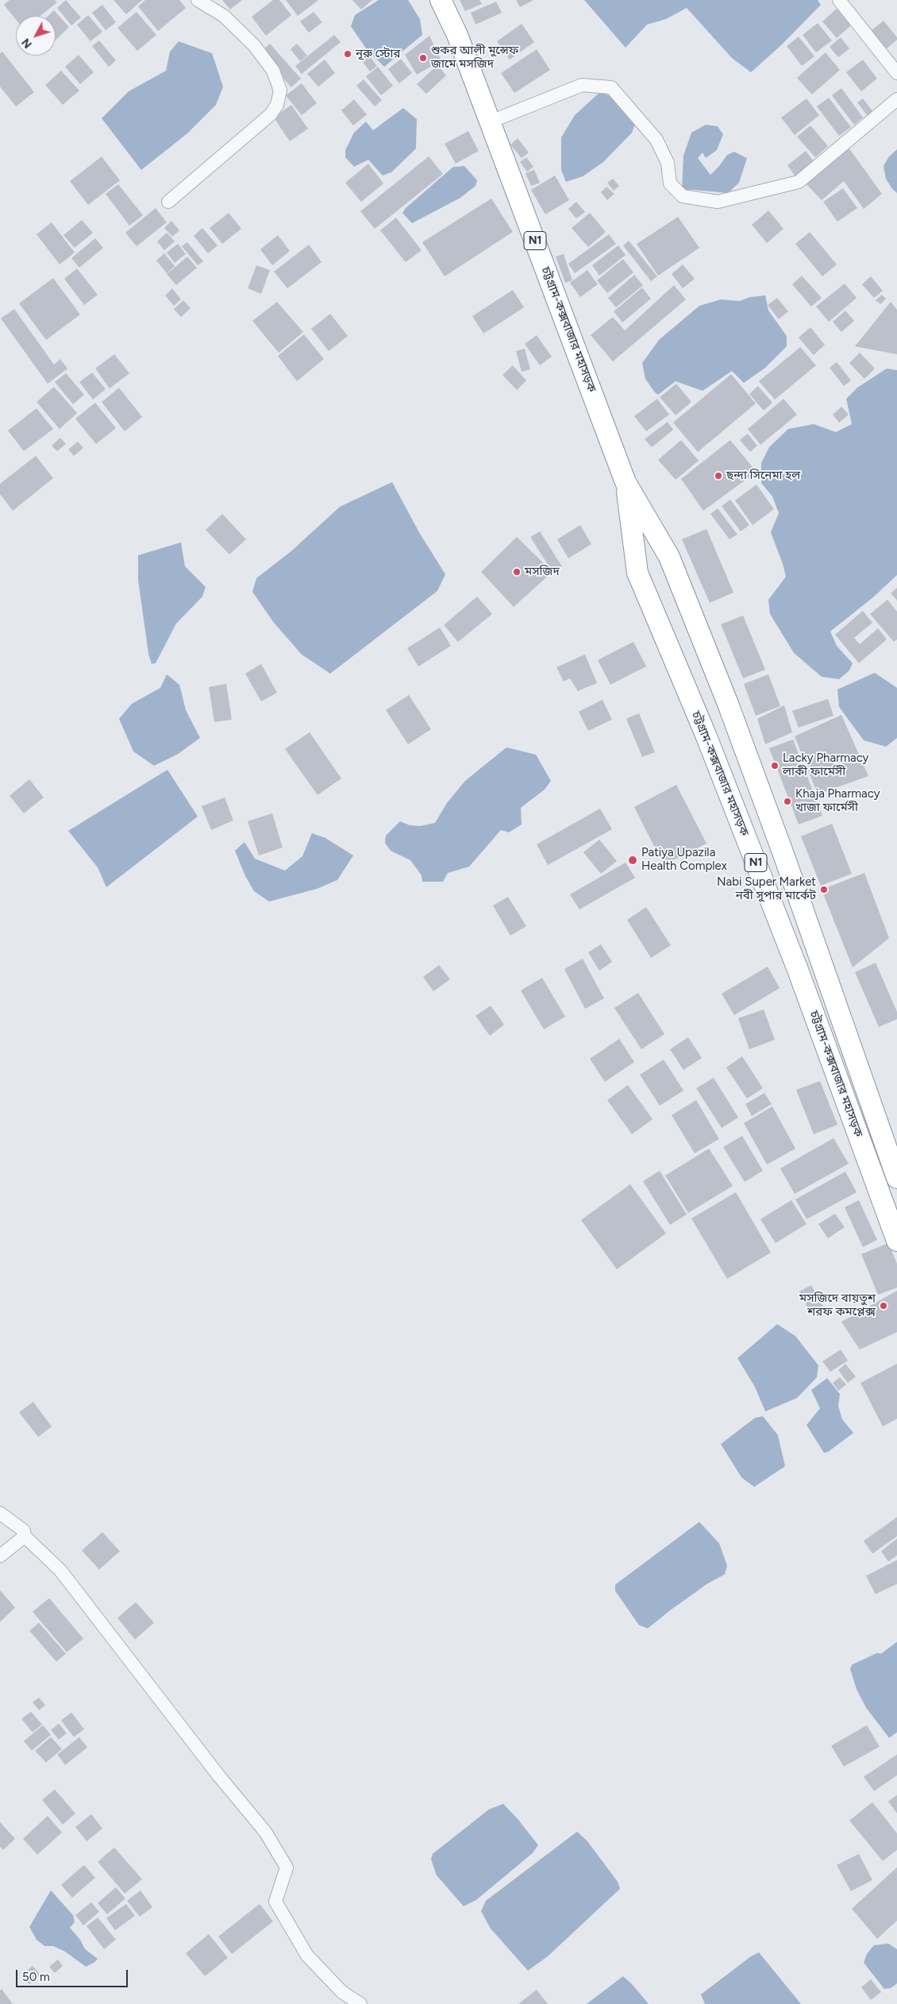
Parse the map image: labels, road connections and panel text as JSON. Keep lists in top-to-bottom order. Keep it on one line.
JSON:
{"streets":{"highway":["N1","চট্টগ্রাম-কক্সবাজার মহাসড়ক"]},"places":["নূরু স্টোর","শুকর আলী মুন্সেফ জামে মসজিদ","ছন্দা সিনেমা হল","মসজিদ","Lacky Pharmacy লাকী ফার্মেসী","Khaja Pharmacy খাজা ফার্মেসী","Patiya Upazila Health Complex","Nabi Super Market নবী সুপার মার্কেট","মসজিদে বায়তুশ শরফ কমপ্লেক্স"],"scale_bar":"50 m","north":"bottom left"}
